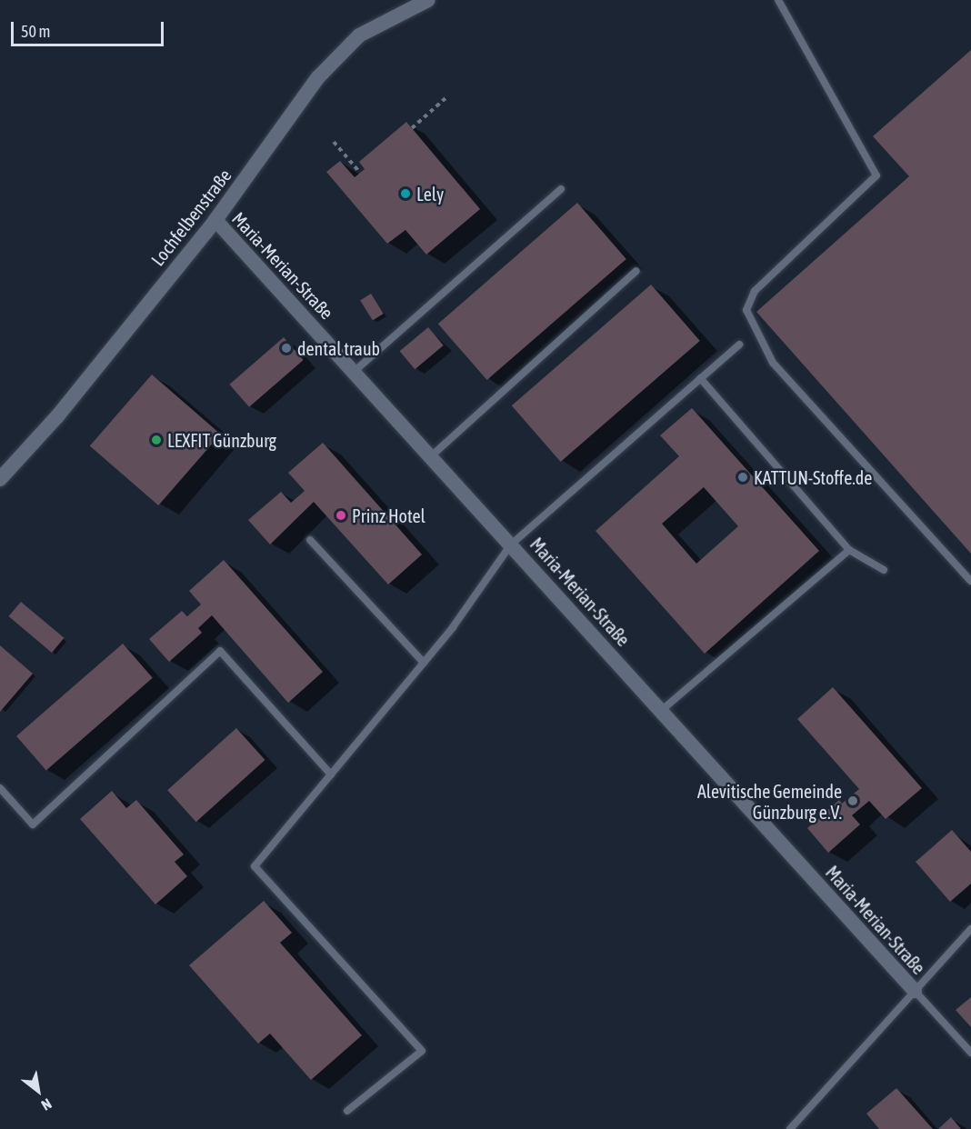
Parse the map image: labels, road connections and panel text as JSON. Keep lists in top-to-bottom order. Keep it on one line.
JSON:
{"streets":{"street":["Lochfelbenstraße","Maria-Merian-Straße"]},"crossings":[["Lochfelbenstraße","Maria-Merian-Straße"]],"places":["Lely","dental traub","LEXFIT Günzburg","KATTUN-Stoffe.de","Prinz Hotel","Alevitische Gemeinde Günzburg e.V."],"scale_bar":"50 m","north":"bottom right"}
